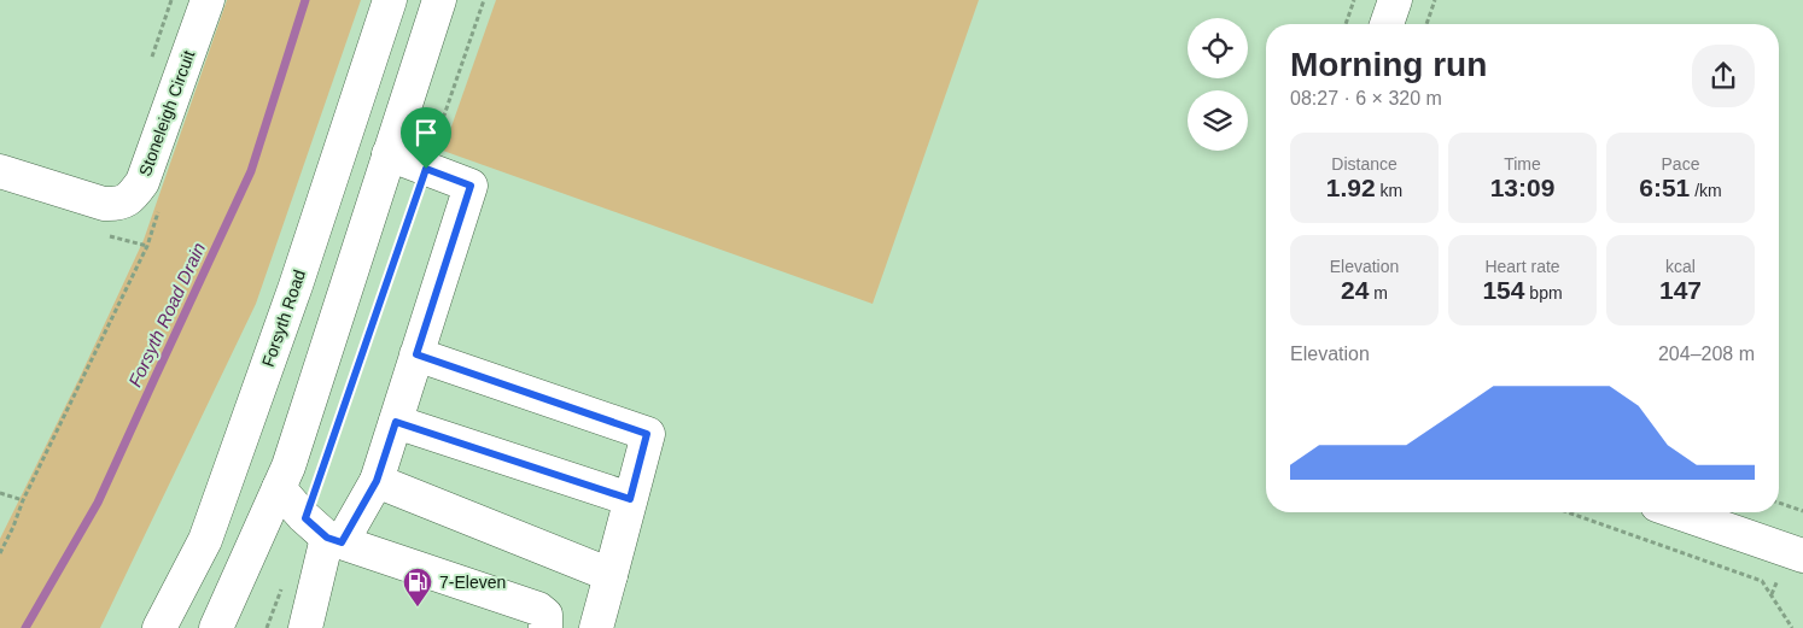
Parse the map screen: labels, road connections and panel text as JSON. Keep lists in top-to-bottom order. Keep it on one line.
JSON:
{"streets":{"main road":["Stoneleigh Circuit","Forsyth Road"]},"water":["Forsyth Road Drain"],"places":{"fuel station":["7-Eleven"]},"page":{"heading":["Morning run","08:27 · 6 × 320 m"],"stats":[["Distance","1.92 km"],["Time","13:09"],["Pace","6:51 /km"],["Elevation","24 m"],["Heart rate","154 bpm"],["kcal","147"]],"chart":["Elevation","204–208 m"]}}
